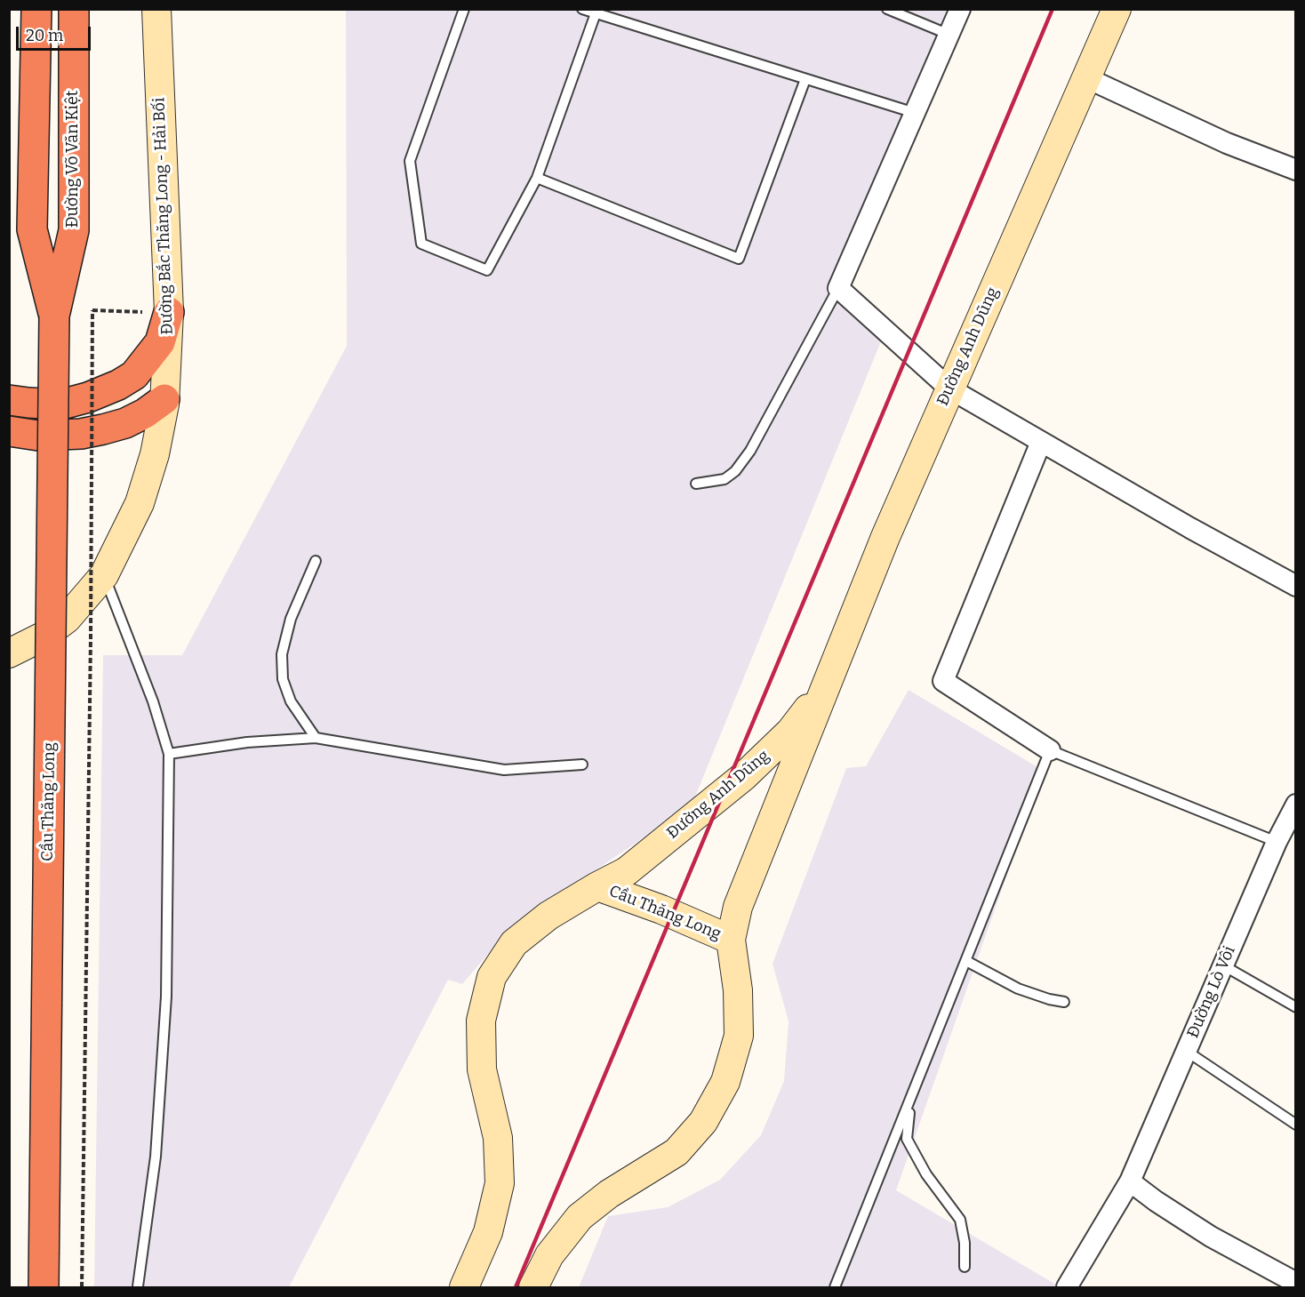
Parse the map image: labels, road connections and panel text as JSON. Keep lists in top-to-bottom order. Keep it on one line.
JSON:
{"streets":{"highway":["Đường Võ Văn Kiệt","Cầu Thăng Long"],"main road":["Đường Bắc Thăng Long - Hải Bối","Đường Anh Dũng"],"street":["Đường Lò Vôi"]},"crossings":[["Đường Võ Văn Kiệt","Cầu Thăng Long"],["Đường Anh Dũng","Cầu Thăng Long"]],"scale_bar":"20 m"}
